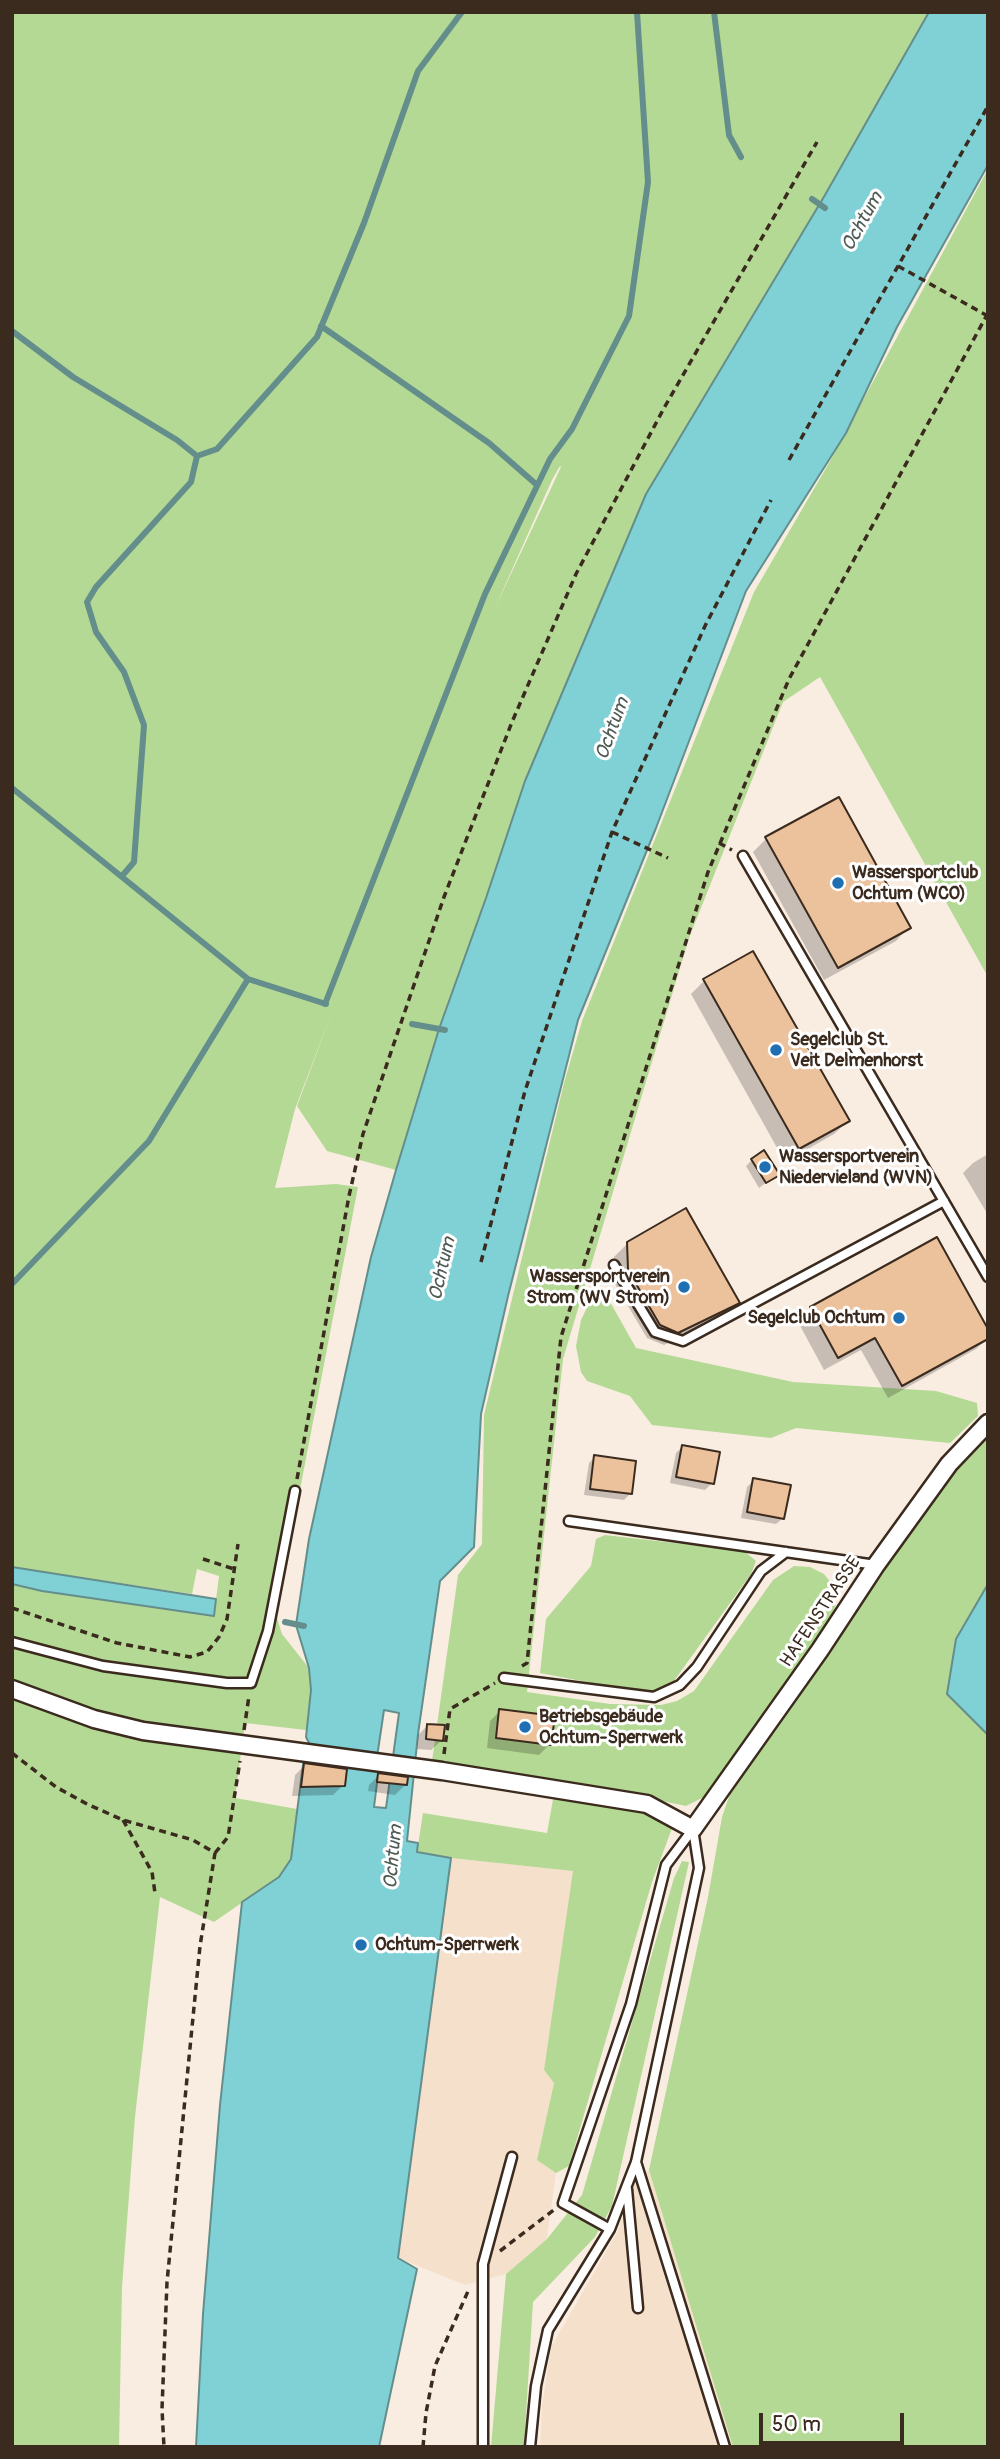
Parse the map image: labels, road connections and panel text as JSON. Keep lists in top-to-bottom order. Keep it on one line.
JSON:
{"streets":{"street":["HAFENSTRASSE"]},"water":["Ochtum"],"places":["Wassersportclub Ochtum (WCO)","Segelclub St. Veit Delmenhorst","Wassersportverein Niedervieland (WVN)","Wassersportverein Strom (WV Strom)","Segelclub Ochtum","Betriebsgebäude Ochtum-Sperrwerk","Ochtum-Sperrwerk"],"scale_bar":"50 m"}
